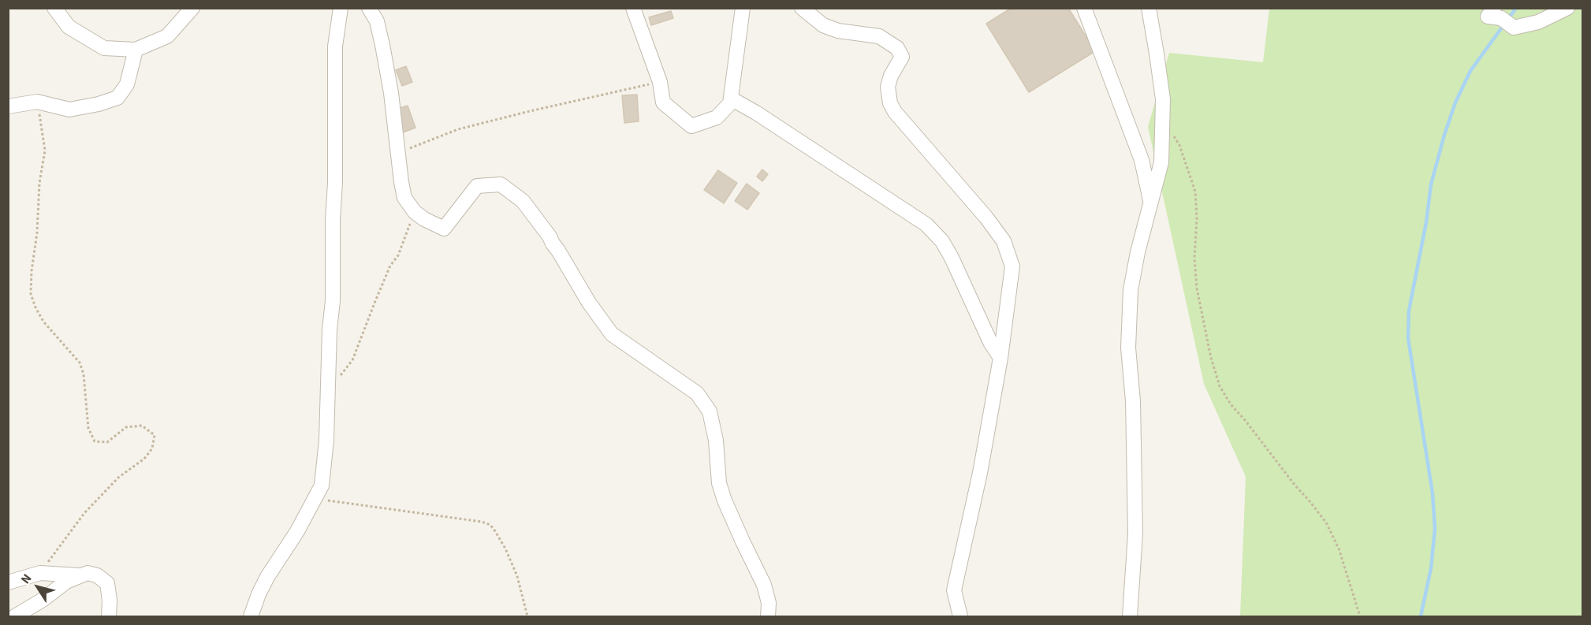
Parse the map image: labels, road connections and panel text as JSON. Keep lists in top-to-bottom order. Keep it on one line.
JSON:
{"north":"top left"}
